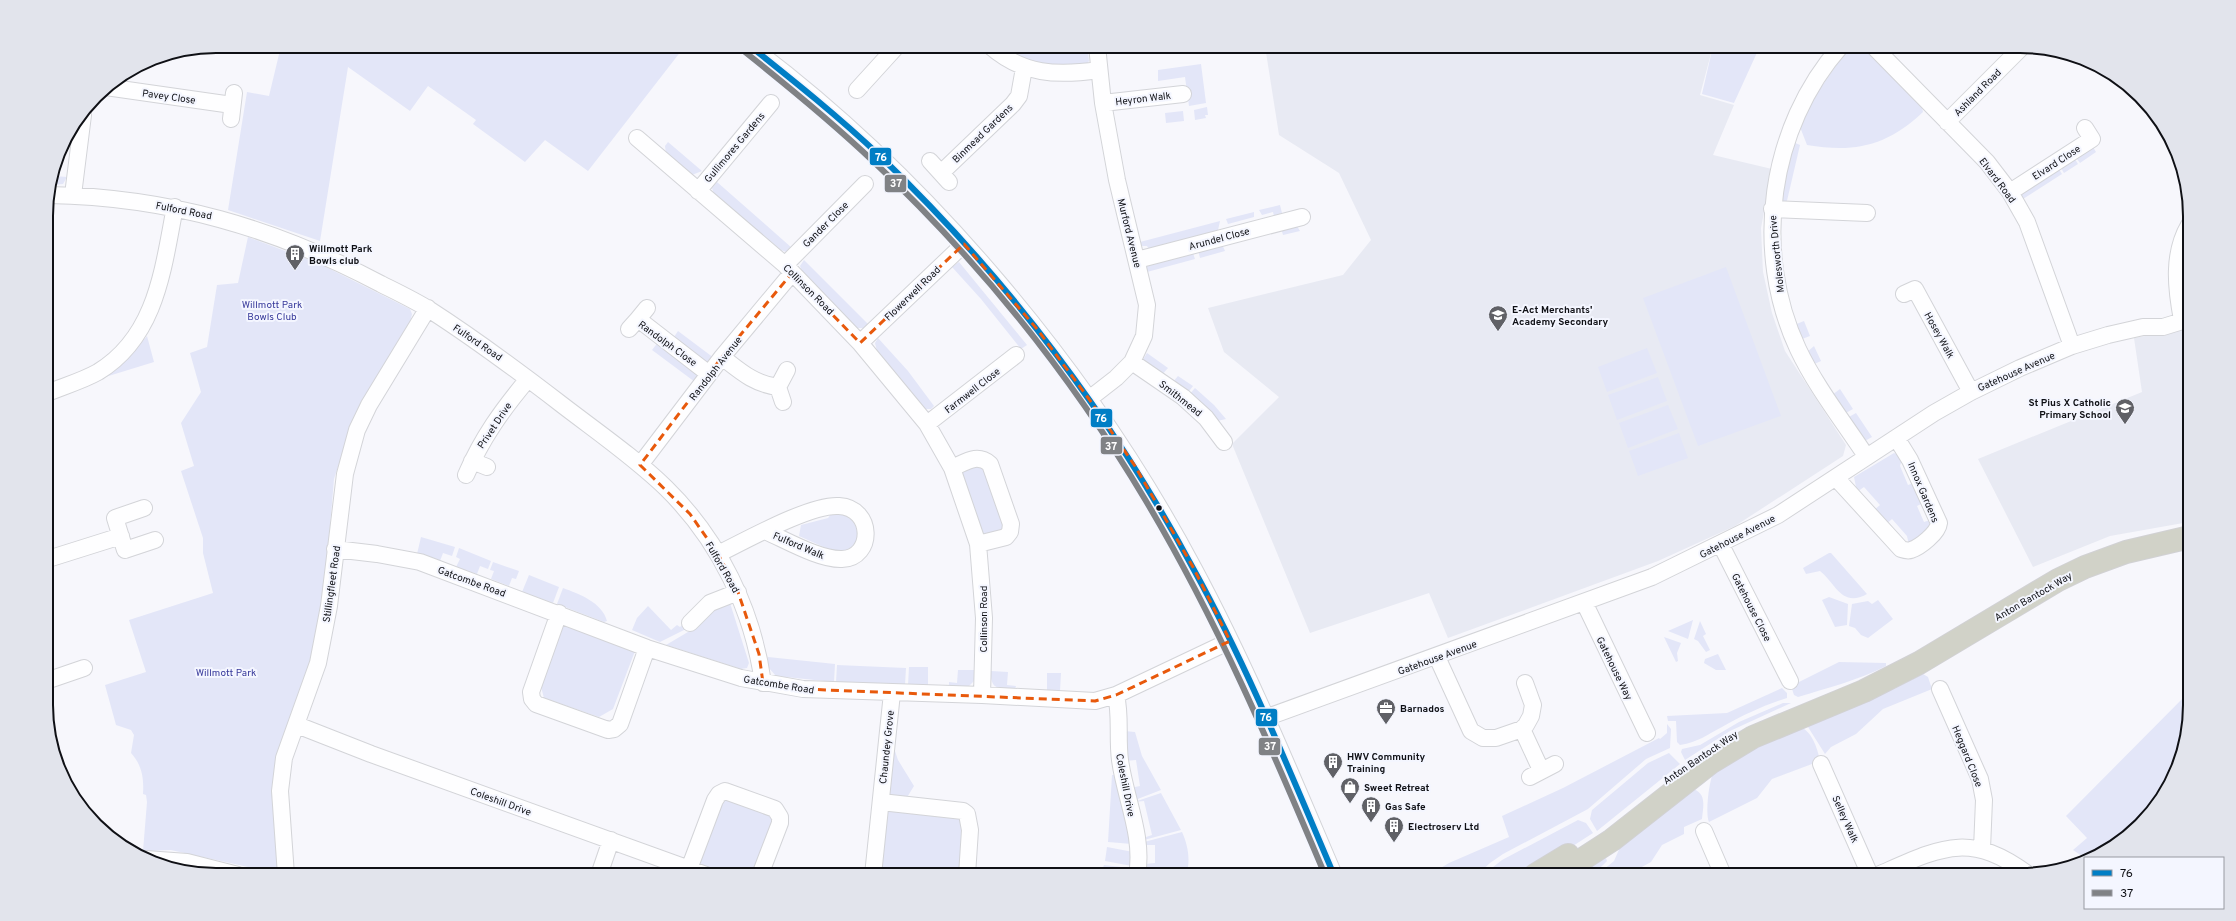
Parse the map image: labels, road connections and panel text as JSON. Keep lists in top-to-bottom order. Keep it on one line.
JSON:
{"streets":{"highway":["Anton Bantock Way"],"street":["Ashland Road","Pavey Close","Heyron Walk","Binmead Gardens","Gullimores Gardens","Elvard Close","Elvard Road","Fulford Road","Gander Close","Murford Avenue","Arundel Close","Molesworth Drive","Collinson Road","Flowerwell Road","Hosey Walk","Randolph Close","Randolph Avenue","Gatehouse Avenue","Farmwell Close","Smithmead","Privet Drive","Innox Gardens","Fulford Walk","Gatcombe Road","Stillingfleet Road","Gatehouse Close","Gatehouse Way","Chaundey Grove","Heggard Close","Coleshill Drive","Selley Walk"]},"crossings":[["Ashland Road","Elvard Road"],["Heyron Walk","Murford Avenue"],["Gullimores Gardens","Collinson Road"],["Elvard Close","Elvard Road"],["Elvard Road","Gatehouse Avenue"],["Fulford Road","Randolph Avenue"],["Fulford Road","Privet Drive"],["Fulford Road","Fulford Walk"],["Fulford Road","Gatcombe Road"],["Fulford Road","Stillingfleet Road"],["Gander Close","Collinson Road"],["Gander Close","Randolph Avenue"],["Murford Avenue","Arundel Close"],["Murford Avenue","Smithmead"],["Molesworth Drive","Gatehouse Avenue"],["Collinson Road","Flowerwell Road"],["Collinson Road","Randolph Avenue"],["Collinson Road","Farmwell Close"],["Collinson Road","Gatcombe Road"],["Hosey Walk","Gatehouse Avenue"],["Randolph Close","Randolph Avenue"],["Gatehouse Avenue","Innox Gardens"],["Gatehouse Avenue","Gatehouse Close"],["Gatehouse Avenue","Gatehouse Way"],["Gatcombe Road","Stillingfleet Road"],["Gatcombe Road","Chaundey Grove"],["Gatcombe Road","Coleshill Drive"],["Stillingfleet Road","Coleshill Drive"]],"parks":["Willmott Park Bowls Club","Willmott Park"],"places":{"building":["Willmott Park Bowls club","HWV Community Training","Gas Safe","Electroserv Ltd"],"school or university":["E-Act Merchants' Academy Secondary","St Pius X Catholic Primary School"],"office":["Barnados"],"shop":["Sweet Retreat"]},"lines":["transit line 76","transit line 37"],"legend":["76","37"]}
